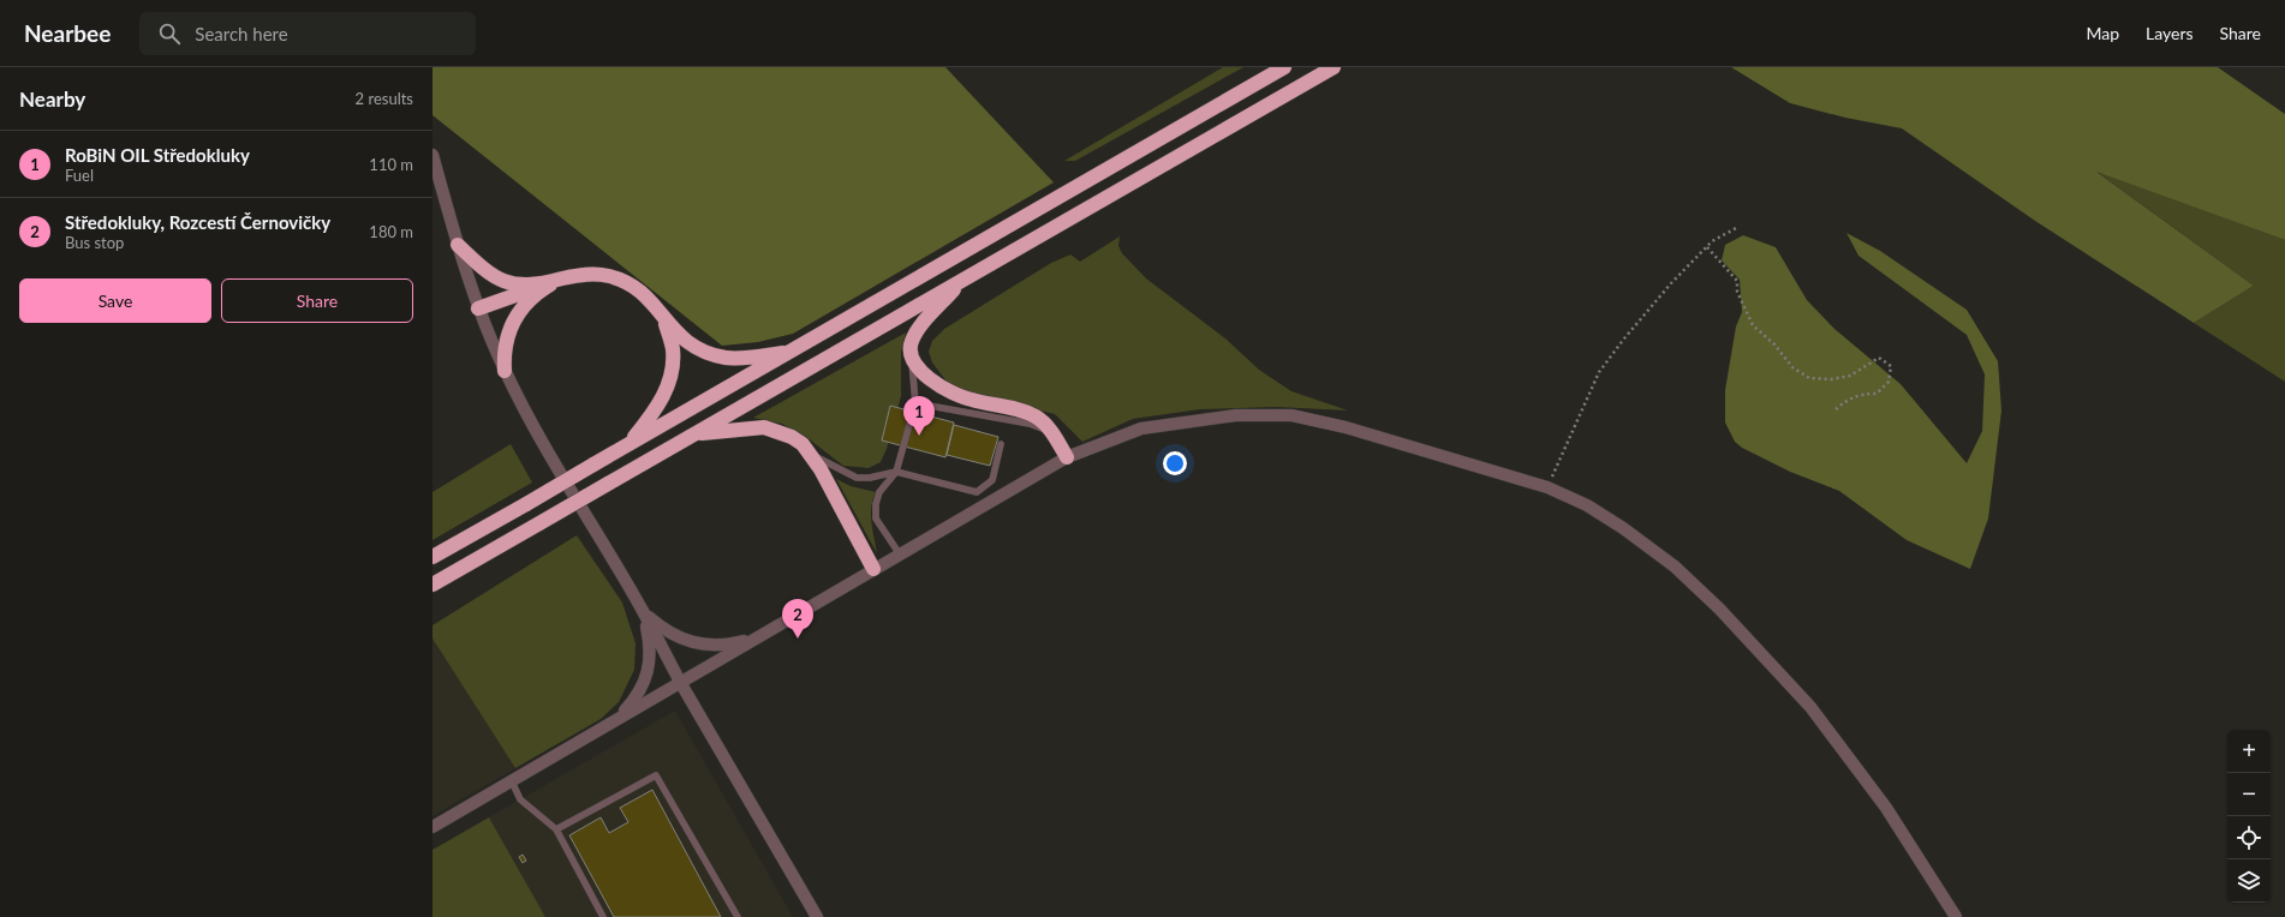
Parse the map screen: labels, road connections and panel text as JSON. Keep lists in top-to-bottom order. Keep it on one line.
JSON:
{"page":{"header":"Nearbee","search":"Search here","nav":["Map","Layers","Share"],"heading":["Nearby","2 results"],"list":[{"mark":"1","name":"RoBiN OIL Středokluky","note":"Fuel","value":"110 m"},{"mark":"2","name":"Středokluky, Rozcestí Černovičky","note":"Bus stop","value":"180 m"}],"buttons":["Save","Share"],"pins":["1","2"],"map_buttons":["+","−"]}}
